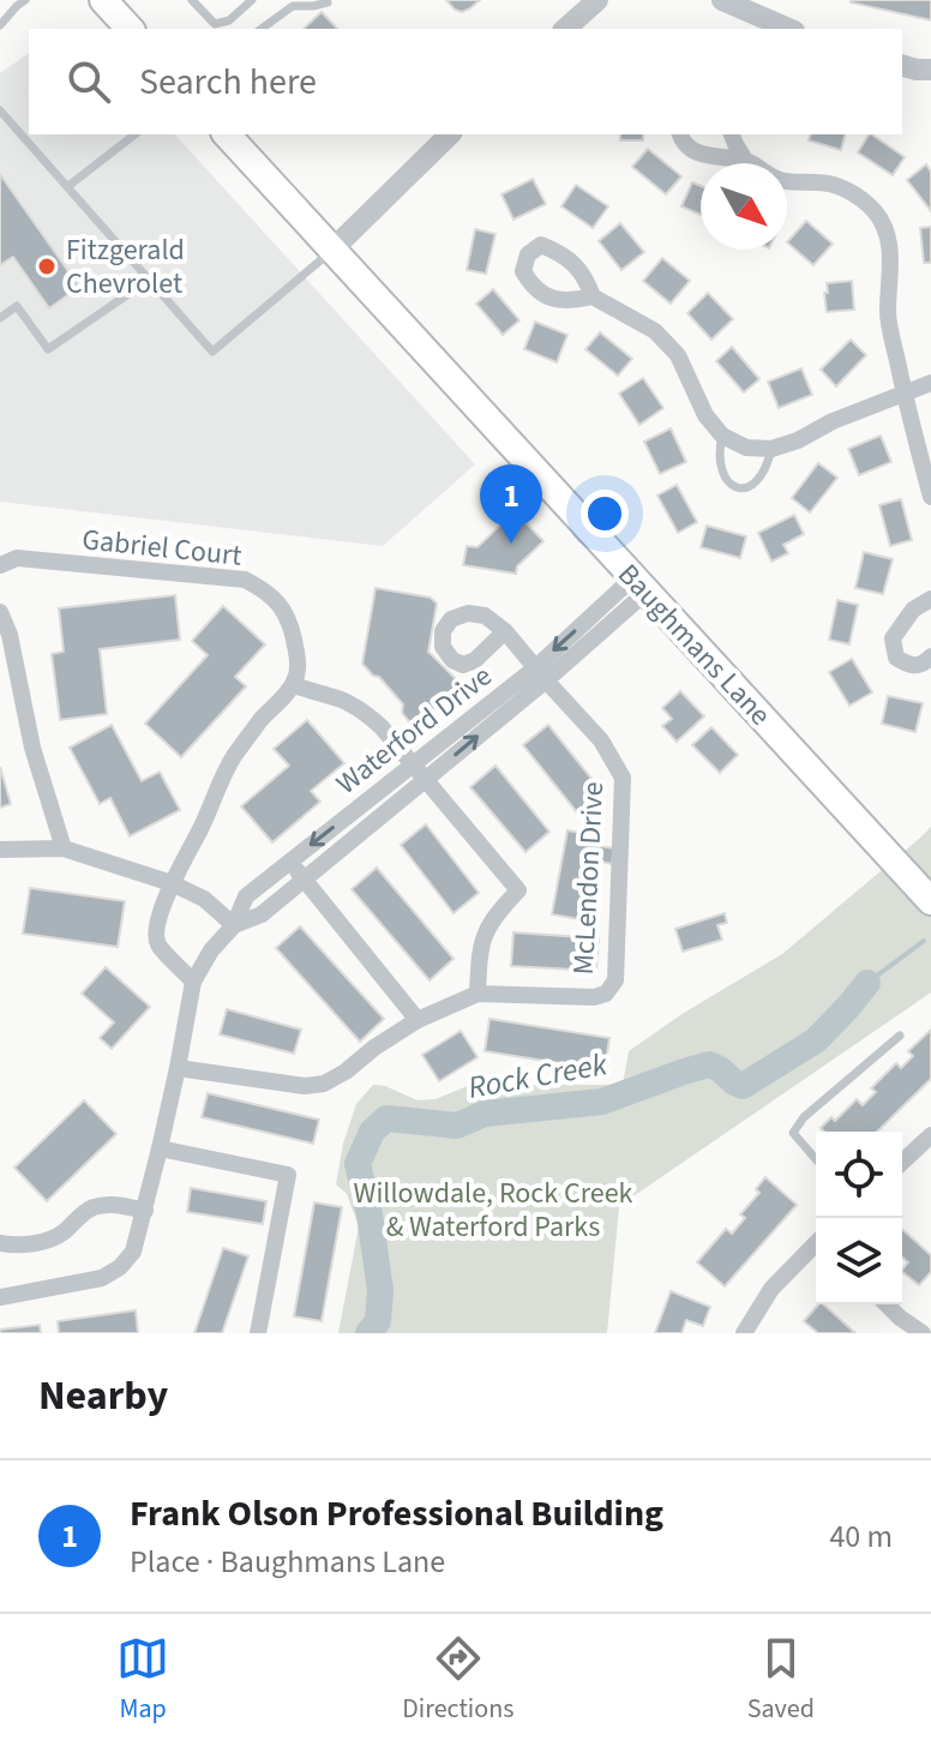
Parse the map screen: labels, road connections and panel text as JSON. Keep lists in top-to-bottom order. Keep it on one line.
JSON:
{"streets":{"main road":["Baughmans Lane"],"street":["Gabriel Court","Waterford Drive","McLendon Drive"]},"crossings":[["Baughmans Lane","Waterford Drive"],["Waterford Drive","McLendon Drive"]],"water":["Rock Creek"],"parks":["Willowdale, Rock Creek & Waterford Parks"],"places":["Fitzgerald Chevrolet"],"north":"bottom right","page":{"search":"Search here","pins":"1","heading":"Nearby","list":[{"mark":"1","name":"Frank Olson Professional Building","note":"Place · Baughmans Lane","value":"40 m"}],"nav":["Map","Directions","Saved"]}}
